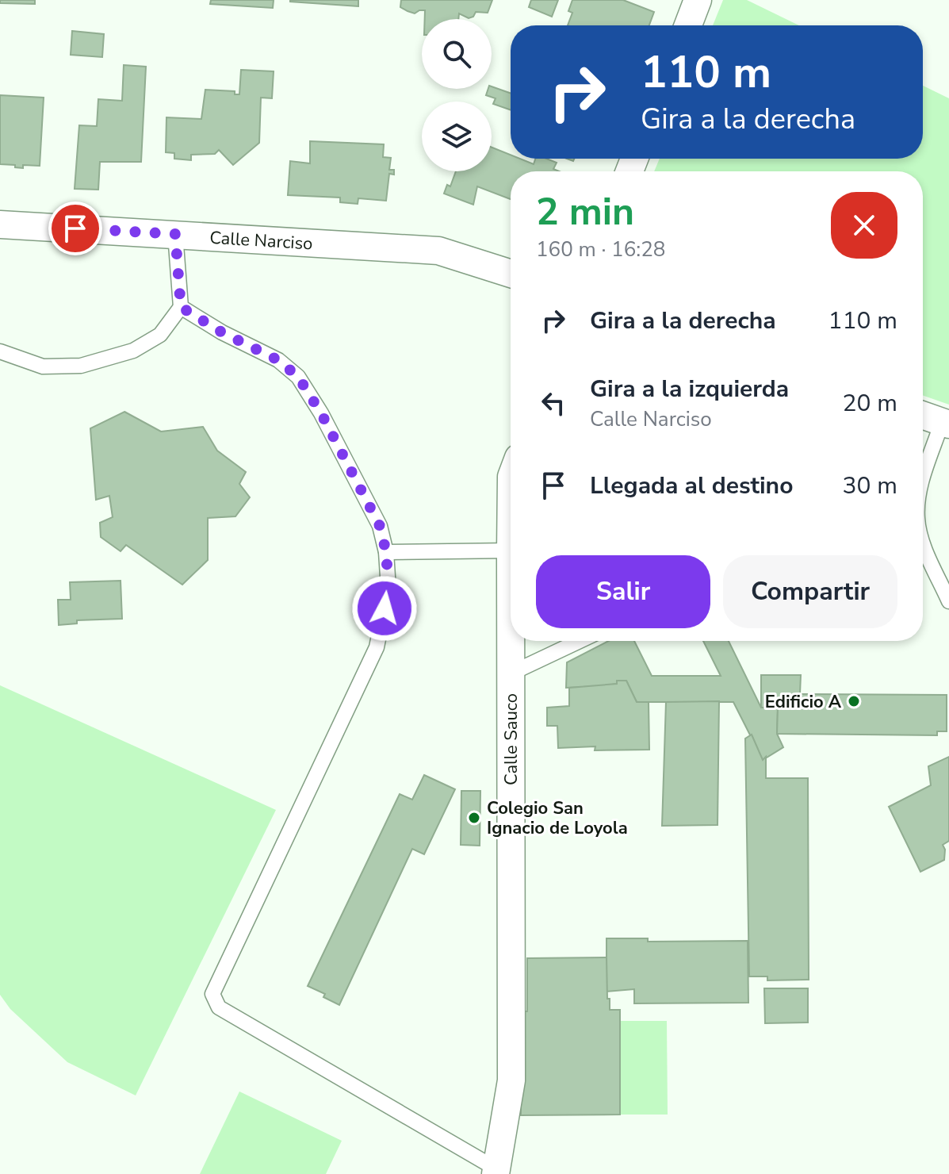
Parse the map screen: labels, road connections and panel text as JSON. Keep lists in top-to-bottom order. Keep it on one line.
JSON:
{"streets":{"street":["Calle Narciso","Calle Sauco"]},"places":["Edificio A","Colegio San Ignacio de Loyola"],"page":{"turn":["110 m","Gira a la derecha"],"heading":["2 min","160 m · 16:28"],"list":[{"name":"Gira a la derecha","value":"110 m"},{"name":"Gira a la izquierda","note":"Calle Narciso","value":"20 m"},{"name":"Llegada al destino","value":"30 m"}],"buttons":["Salir","Compartir"]}}
